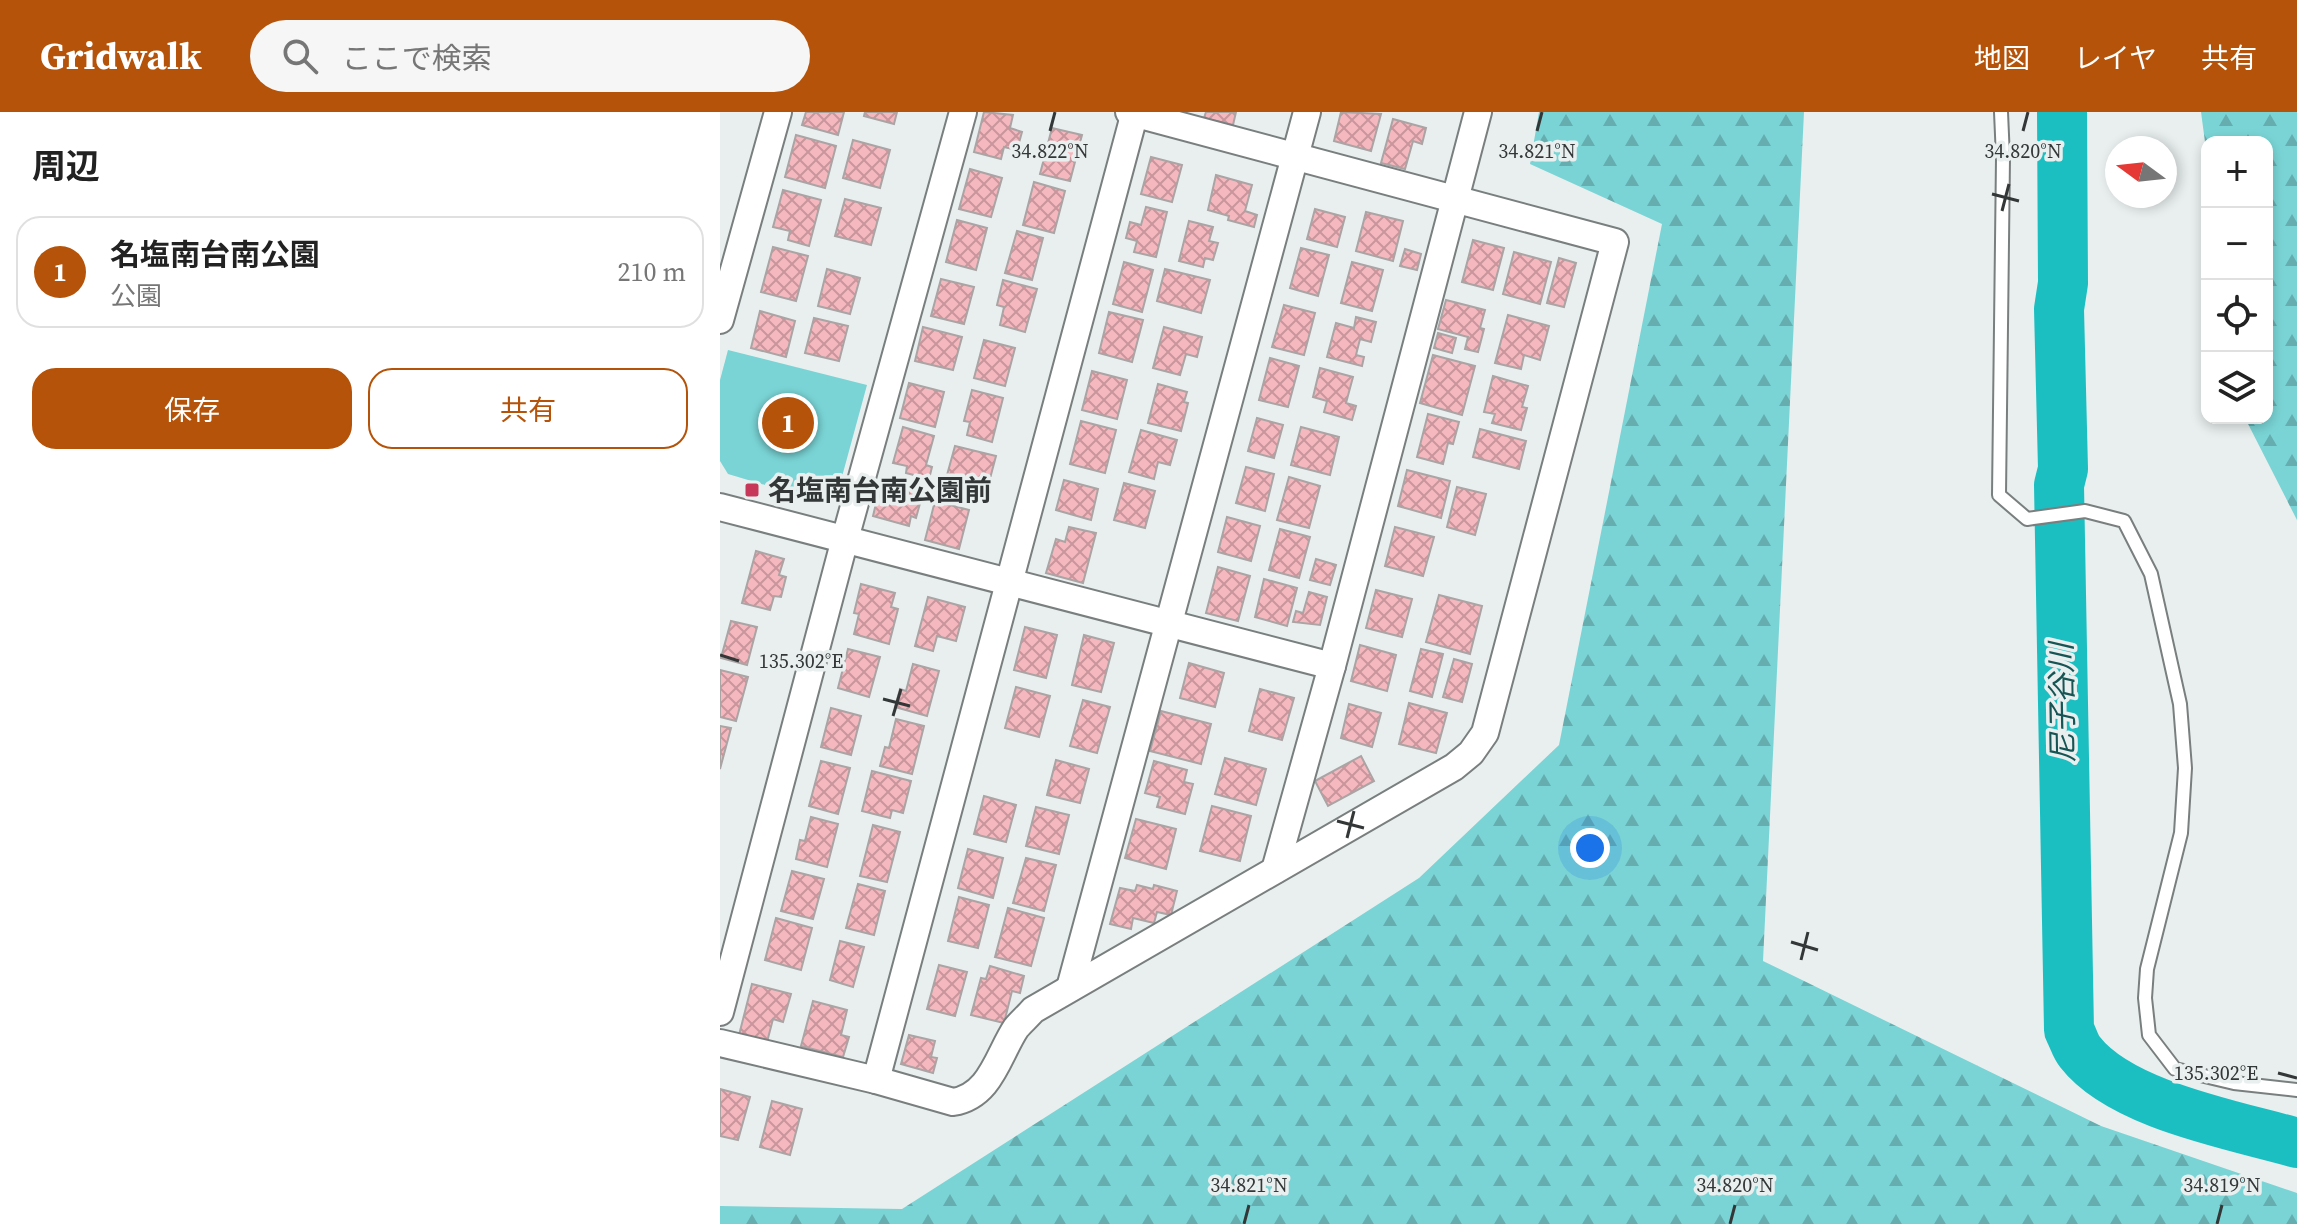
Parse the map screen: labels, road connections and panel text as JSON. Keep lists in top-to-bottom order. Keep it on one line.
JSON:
{"water":["尼子谷川"],"places":{"transit":["名塩南台南公園前"]},"north":"left","page":{"header":"Gridwalk","search":"ここで検索","nav":["地図","レイヤ","共有"],"heading":"周辺","map_buttons":["+","−"],"list":[{"mark":"1","name":"名塩南台南公園","note":"公園","value":"210 m"}],"buttons":["保存","共有"],"pins":"1"},"coordinates":["34.822°N","34.821°N","34.820°N","135.302°E","34.819°N"]}
